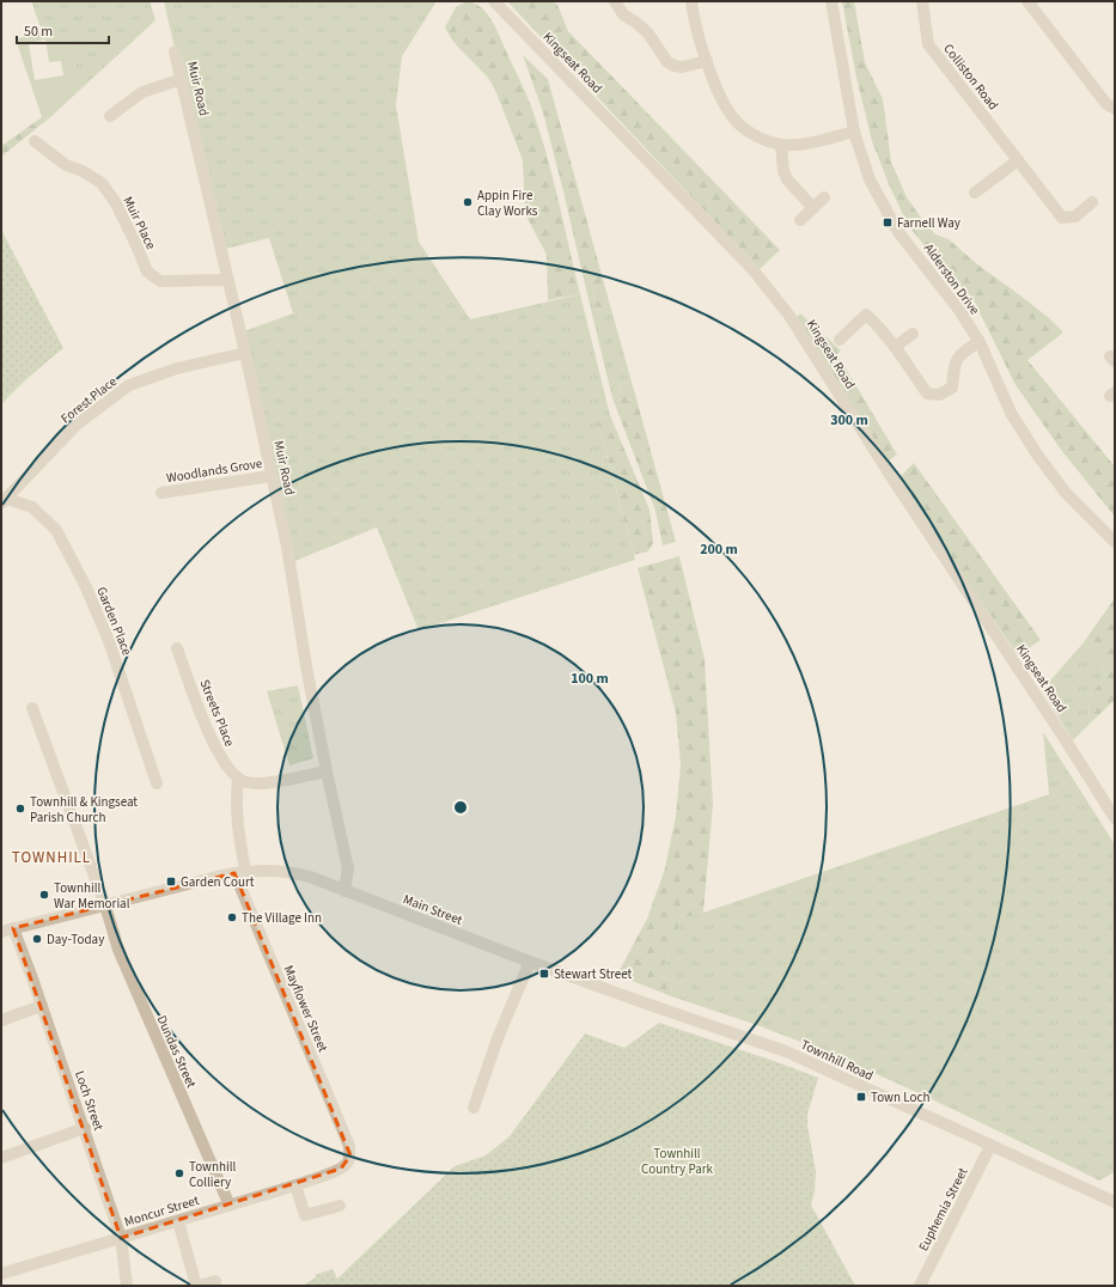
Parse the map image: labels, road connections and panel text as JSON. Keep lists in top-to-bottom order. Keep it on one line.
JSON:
{"streets":{"street":["Kingseat Road","Colliston Road","Muir Road","Muir Place","Alderston Drive","Forest Place","Woodlands Grove","Garden Place","Streets Place","Main Street","Mayflower Street","Dundas Street","Townhill Road","Loch Street","Euphemia Street","Moncur Street"]},"crossings":[["Muir Road","Muir Place"],["Muir Road","Forest Place"],["Muir Road","Woodlands Grove"],["Muir Road","Main Street"],["Forest Place","Garden Place"],["Main Street","Mayflower Street"],["Main Street","Dundas Street"],["Main Street","Townhill Road"],["Main Street","Loch Street"],["Mayflower Street","Moncur Street"],["Dundas Street","Moncur Street"],["Townhill Road","Euphemia Street"],["Loch Street","Moncur Street"]],"districts":["TOWNHILL"],"parks":["Townhill Country Park"],"places":{"other":["Appin Fire Clay Works","Townhill & Kingseat Parish Church","Townhill War Memorial","The Village Inn","Day-Today","Townhill Colliery"],"transit":["Farnell Way","Garden Court","Stewart Street","Town Loch"]},"scale_bar":"50 m","rings":["300 m","200 m","100 m"]}
